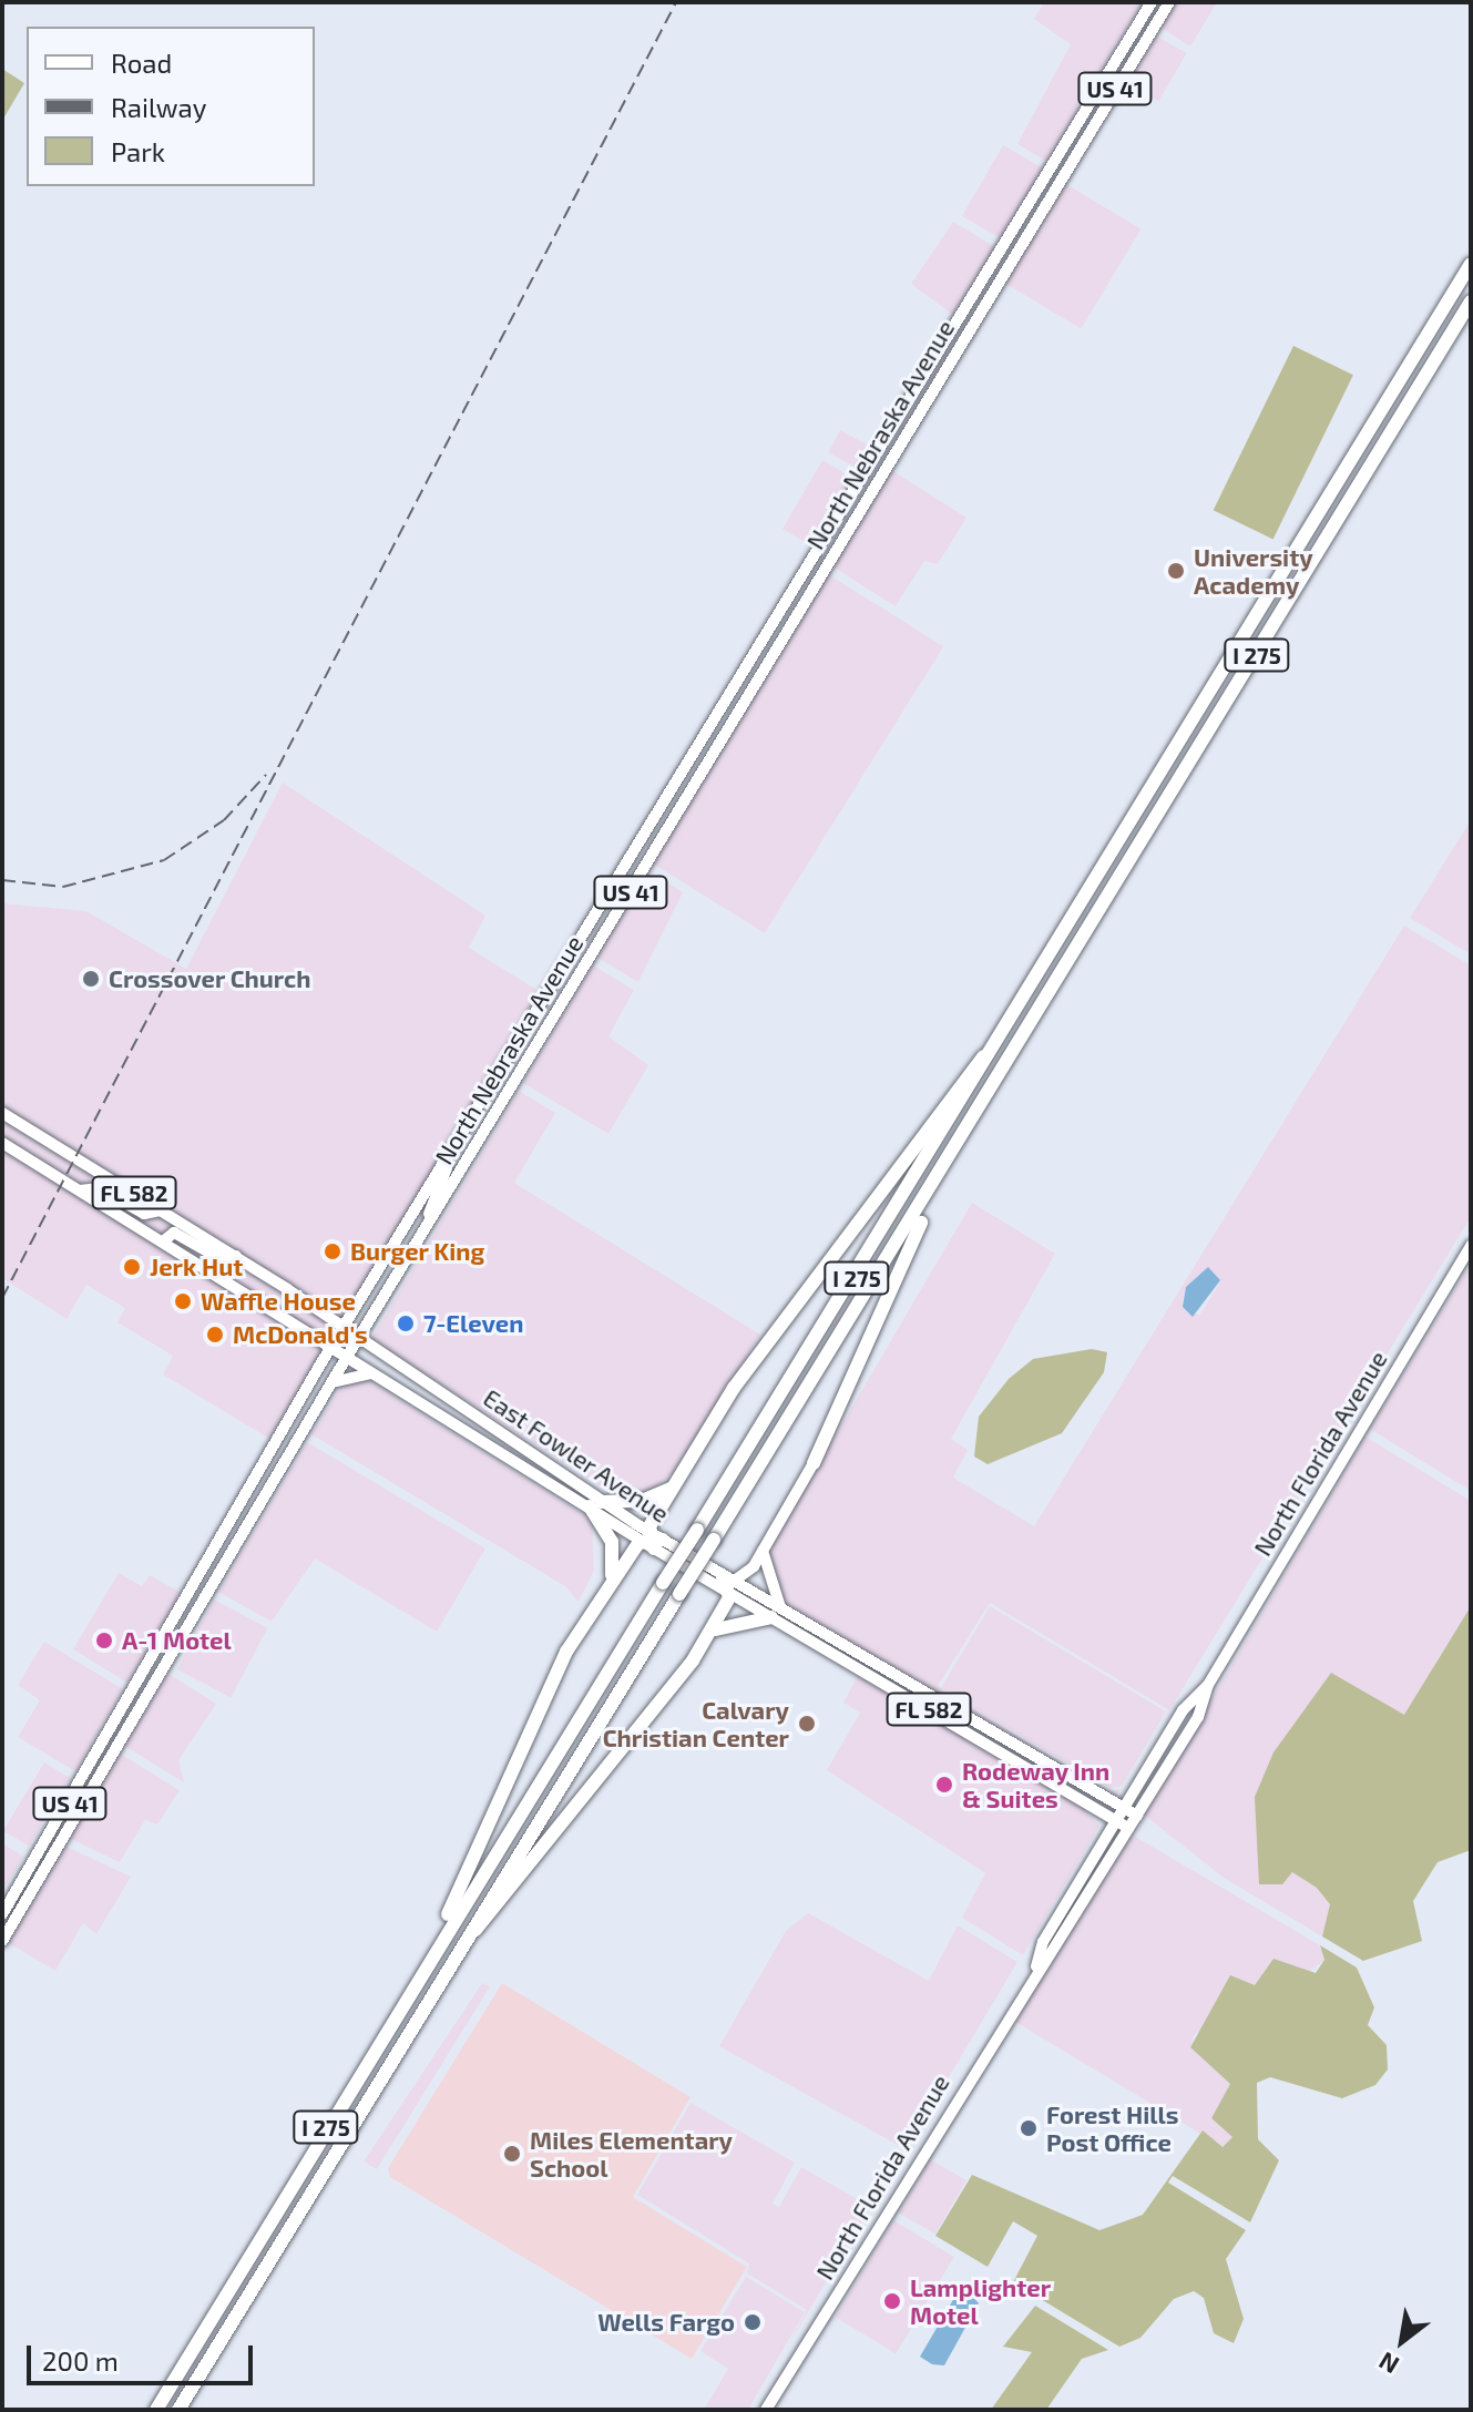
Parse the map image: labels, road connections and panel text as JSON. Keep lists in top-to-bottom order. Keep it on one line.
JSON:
{"streets":{"highway":["I 275"],"main road":["US 41","North Nebraska Avenue","FL 582","North Florida Avenue","East Fowler Avenue"]},"crossings":[["North Nebraska Avenue","East Fowler Avenue"],["North Florida Avenue","East Fowler Avenue"]],"places":["University Academy","Crossover Church","Burger King","Jerk Hut","Waffle House","7-Eleven","McDonald's","A-1 Motel","Calvary Christian Center","Rodeway Inn & Suites","Forest Hills Post Office","Miles Elementary School","Lamplighter Motel","Wells Fargo"],"legend":["Road","Railway","Park"],"scale_bar":"200 m","north":"bottom left"}
